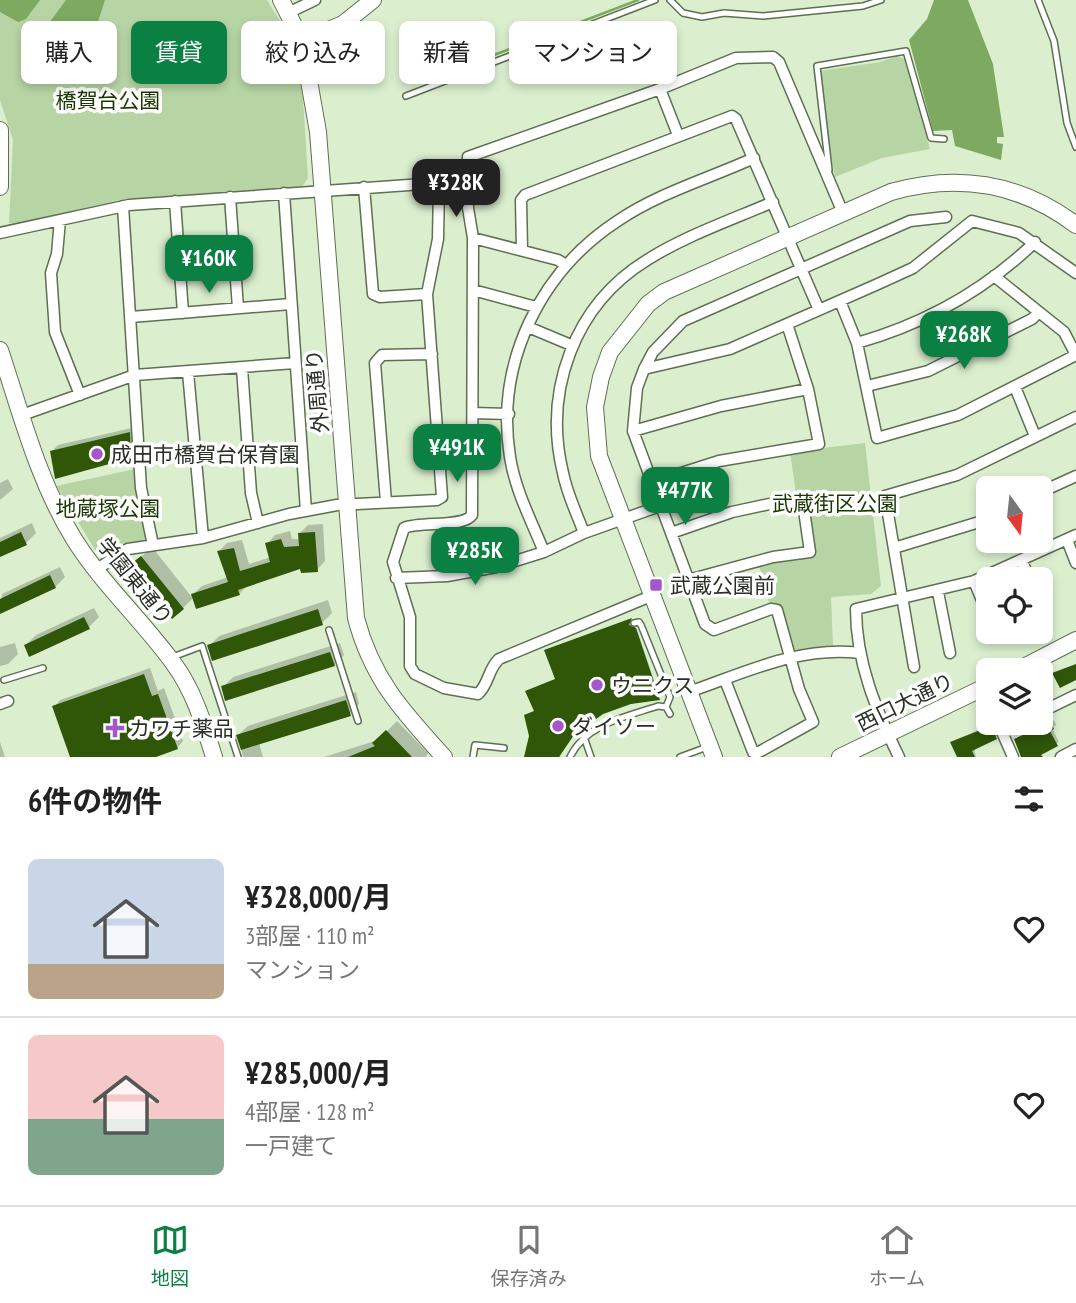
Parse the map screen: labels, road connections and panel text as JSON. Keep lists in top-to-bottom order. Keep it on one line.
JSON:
{"streets":{"street":["外周通り","学園東通り","西口大通り"]},"parks":["橋賀台公園","武蔵街区公園","地蔵塚公園"],"places":{"other":["成田市橋賀台保育園","ウニクス","ダイソー"],"transit":["武蔵公園前"],"health":["カワチ薬品"]},"north":"bottom","page":{"chip":["購入","賃貸","絞り込み","新着","マンション"],"price":["¥328K","¥160K","¥268K","¥491K","¥477K","¥285K"],"heading":"6件の物件","list":[{"name":"¥328,000/月","note":"3部屋 · 110 m² · マンション"},{"name":"¥285,000/月","note":"4部屋 · 128 m² · 一戸建て"}],"tabs":["地図","保存済み","ホーム"]}}
